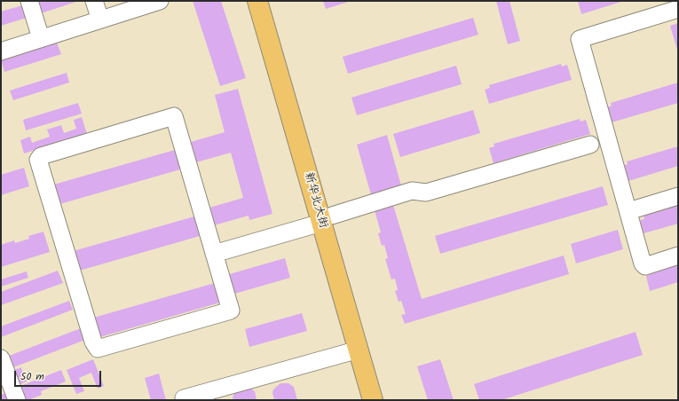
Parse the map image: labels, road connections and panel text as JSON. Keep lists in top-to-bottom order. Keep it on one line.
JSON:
{"streets":{"main road":["新华北大街"]},"scale_bar":"50 m"}
